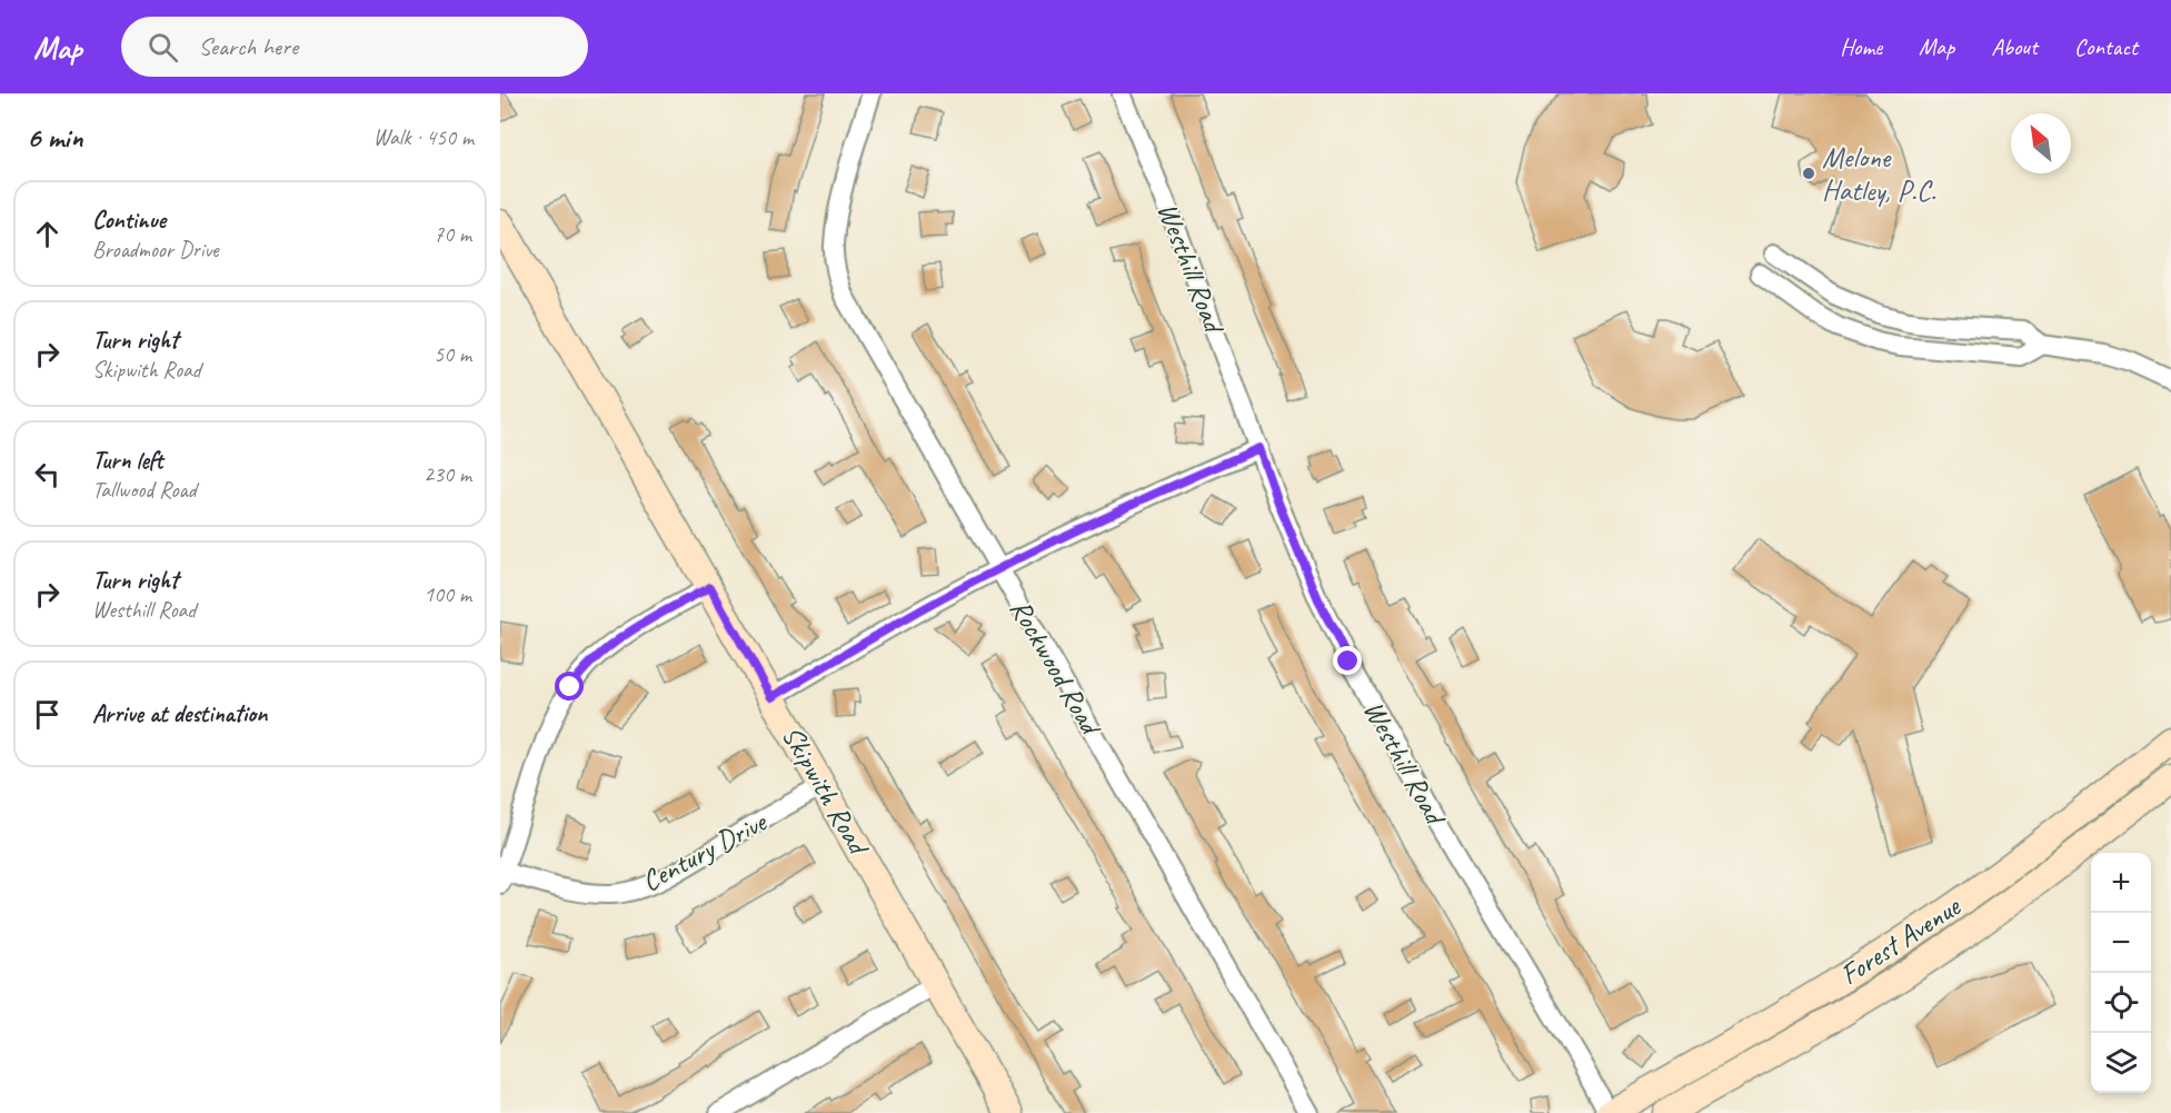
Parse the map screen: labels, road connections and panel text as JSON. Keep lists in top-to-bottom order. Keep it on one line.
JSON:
{"streets":{"main road":["Skipwith Road","Forest Avenue"],"street":["Westhill Road","Rockwood Road","Century Drive"]},"crossings":[["Westhill Road","Forest Avenue"],["Skipwith Road","Century Drive"]],"places":["Melone Hatley, P.C."],"north":"top left","page":{"header":"Map","search":"Search here","nav":["Home","Map","About","Contact"],"heading":["6 min","Walk · 450 m"],"list":[["Continue","Broadmoor Drive","70 m"],["Turn right","Skipwith Road","50 m"],["Turn left","Tallwood Road","230 m"],["Turn right","Westhill Road","100 m"],"Arrive at destination"],"map_buttons":["+","−"]}}
